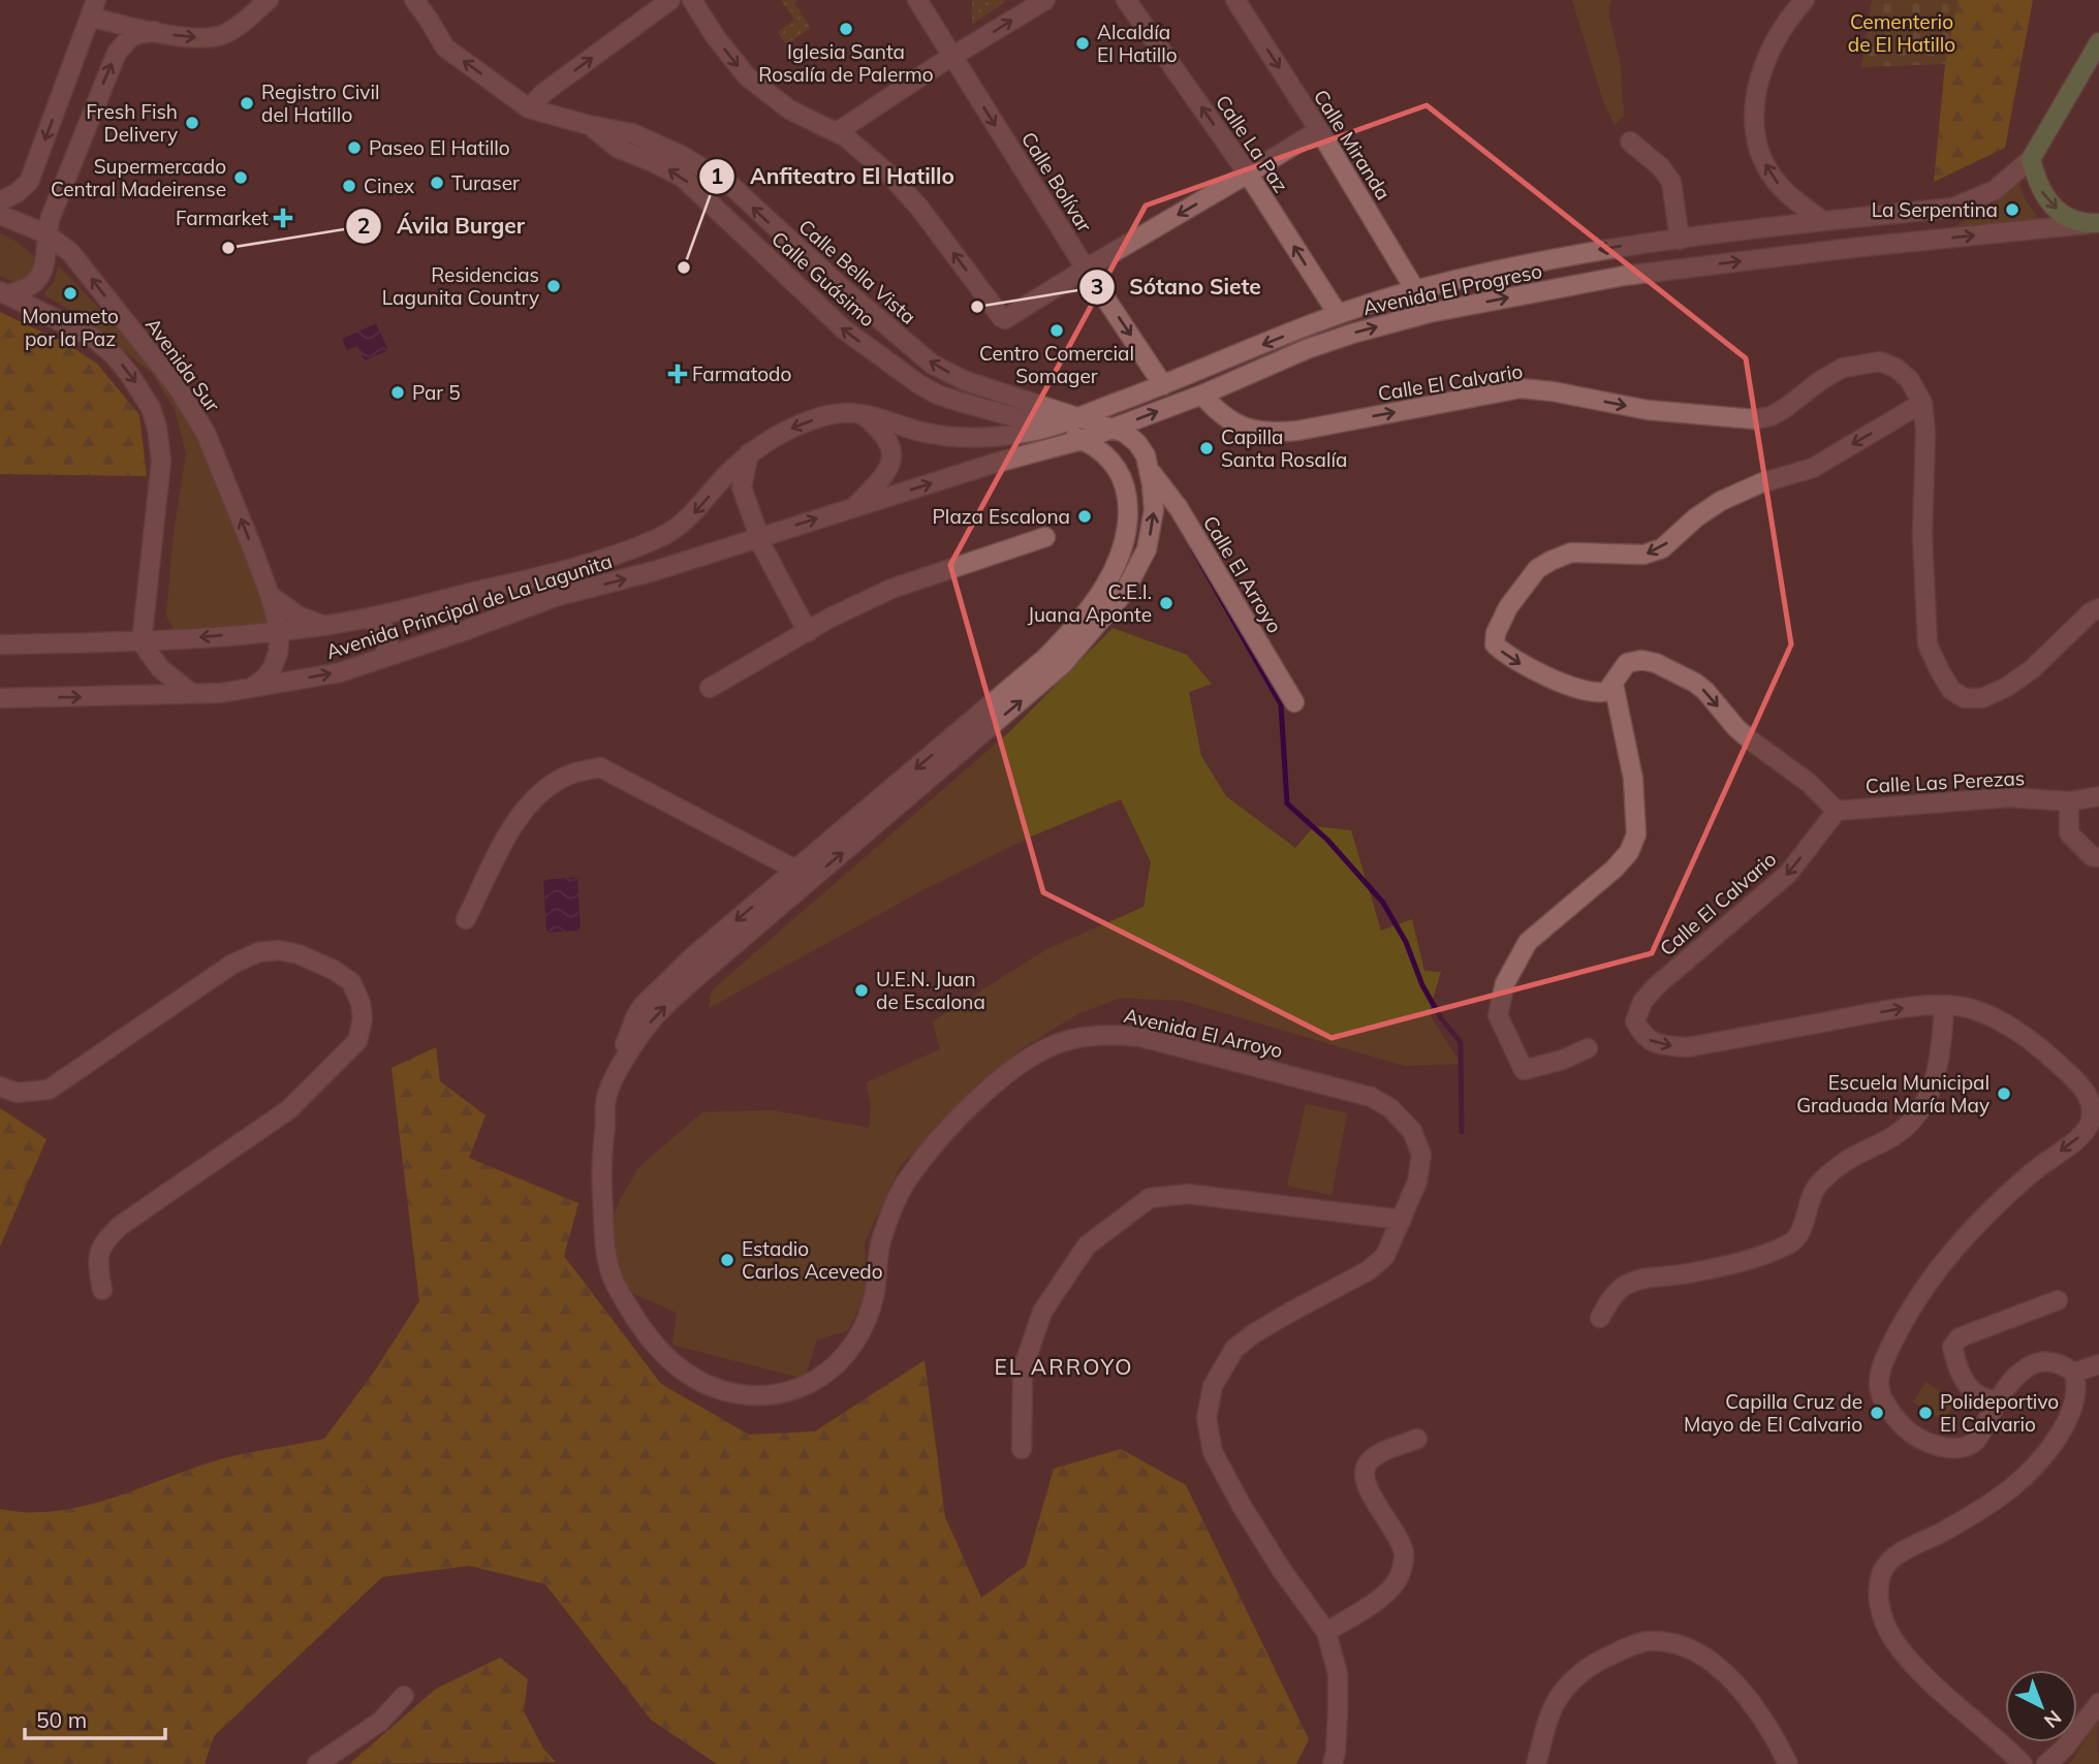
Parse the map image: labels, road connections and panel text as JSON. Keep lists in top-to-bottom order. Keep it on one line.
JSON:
{"streets":{"street":["Calle La Paz","Calle Miranda","Calle Bolívar","Calle Bella Vista","Calle Guásimo","Avenida El Progreso","Avenida Sur","Calle El Calvario","Calle El Arroyo","Avenida Principal de La Lagunita","Calle Las Perezas","Avenida El Arroyo"]},"crossings":[["Calle La Paz","Avenida El Progreso"],["Calle Miranda","Avenida El Progreso"],["Calle Bolívar","Avenida El Progreso"],["Calle Bella Vista","Calle Guásimo"],["Calle Bella Vista","Avenida El Progreso"],["Calle Bella Vista","Avenida El Arroyo"],["Calle Guásimo","Avenida El Progreso"],["Calle Guásimo","Avenida El Arroyo"],["Avenida El Progreso","Calle El Calvario"],["Avenida El Progreso","Avenida Principal de La Lagunita"],["Avenida El Progreso","Avenida El Arroyo"],["Avenida Sur","Avenida Principal de La Lagunita"],["Calle El Calvario","Calle Las Perezas"],["Calle El Arroyo","Avenida El Arroyo"]],"one_way":["Calle La Paz","Calle Miranda","Calle Bolívar","Calle Bella Vista","Avenida Sur"],"districts":["EL ARROYO"],"parks":["Cementerio de El Hatillo"],"places":{"other":["Iglesia Santa Rosalía de Palermo","Alcaldía El Hatillo","Registro Civil del Hatillo","Fresh Fish Delivery","Paseo El Hatillo","Supermercado Central Madeirense","Turaser","Cinex","La Serpentina","Ávila Burger","Anfiteatro El Hatillo","Residencias Lagunita Country","Monumeto por la Paz","Sótano Siete","Centro Comercial Somager","Par 5","Capilla Santa Rosalía","Plaza Escalona","C.E.I. Juana Aponte","U.E.N. Juan de Escalona","Escuela Municipal Graduada María May","Estadio Carlos Acevedo","Capilla Cruz de Mayo de El Calvario","Polideportivo El Calvario"],"health":["Farmarket","Farmatodo"]},"scale_bar":"50 m","north":"bottom right"}
